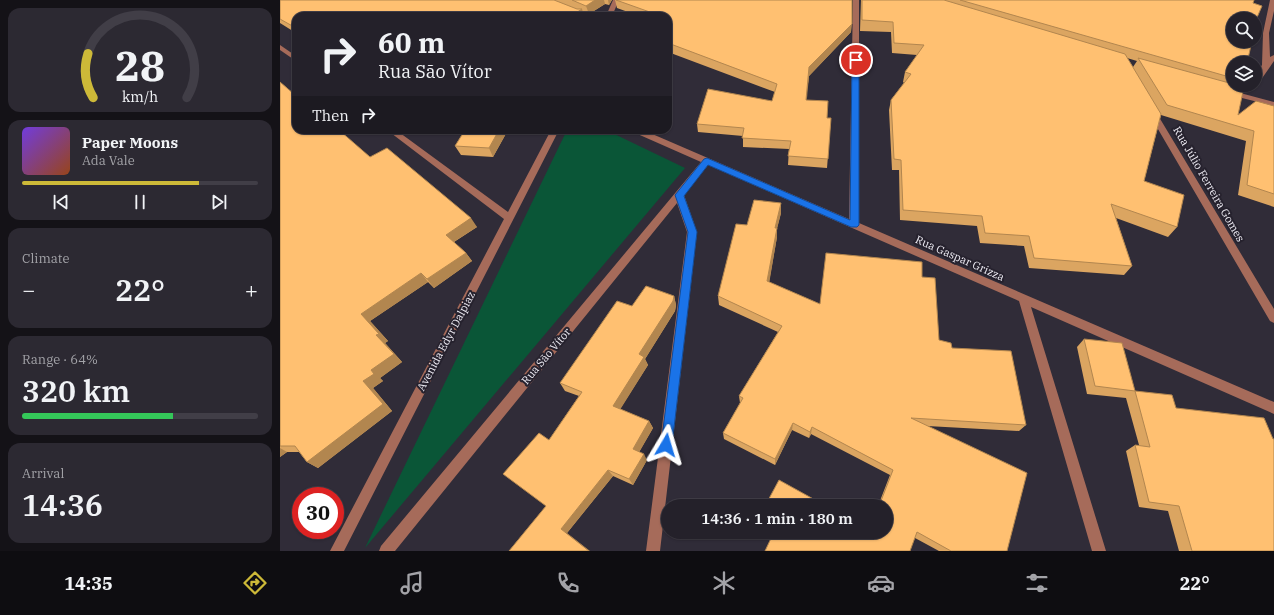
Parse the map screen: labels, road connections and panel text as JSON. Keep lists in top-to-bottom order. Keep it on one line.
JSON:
{"streets":{"street":["Rua Júlio Ferreira Gomes","Rua Gaspar Grizza","Avenida Edyr Dalpiaz","Rua São Vítor"]},"crossings":[["Rua Gaspar Grizza","Rua São Vítor"]],"page":{"turn":["60 m","Rua São Vítor"],"then":"Then","song":["Paper Moons","Ada Vale"],"tile":["Climate",["Range · 64%","320 km"],["Arrival","14:36"]],"heat":["−","22°","+"],"limit":"30","trip":"14:36 · 1 min · 180 m","tabs":["14:35","22°"],"gauge":["28","km/h"]}}
